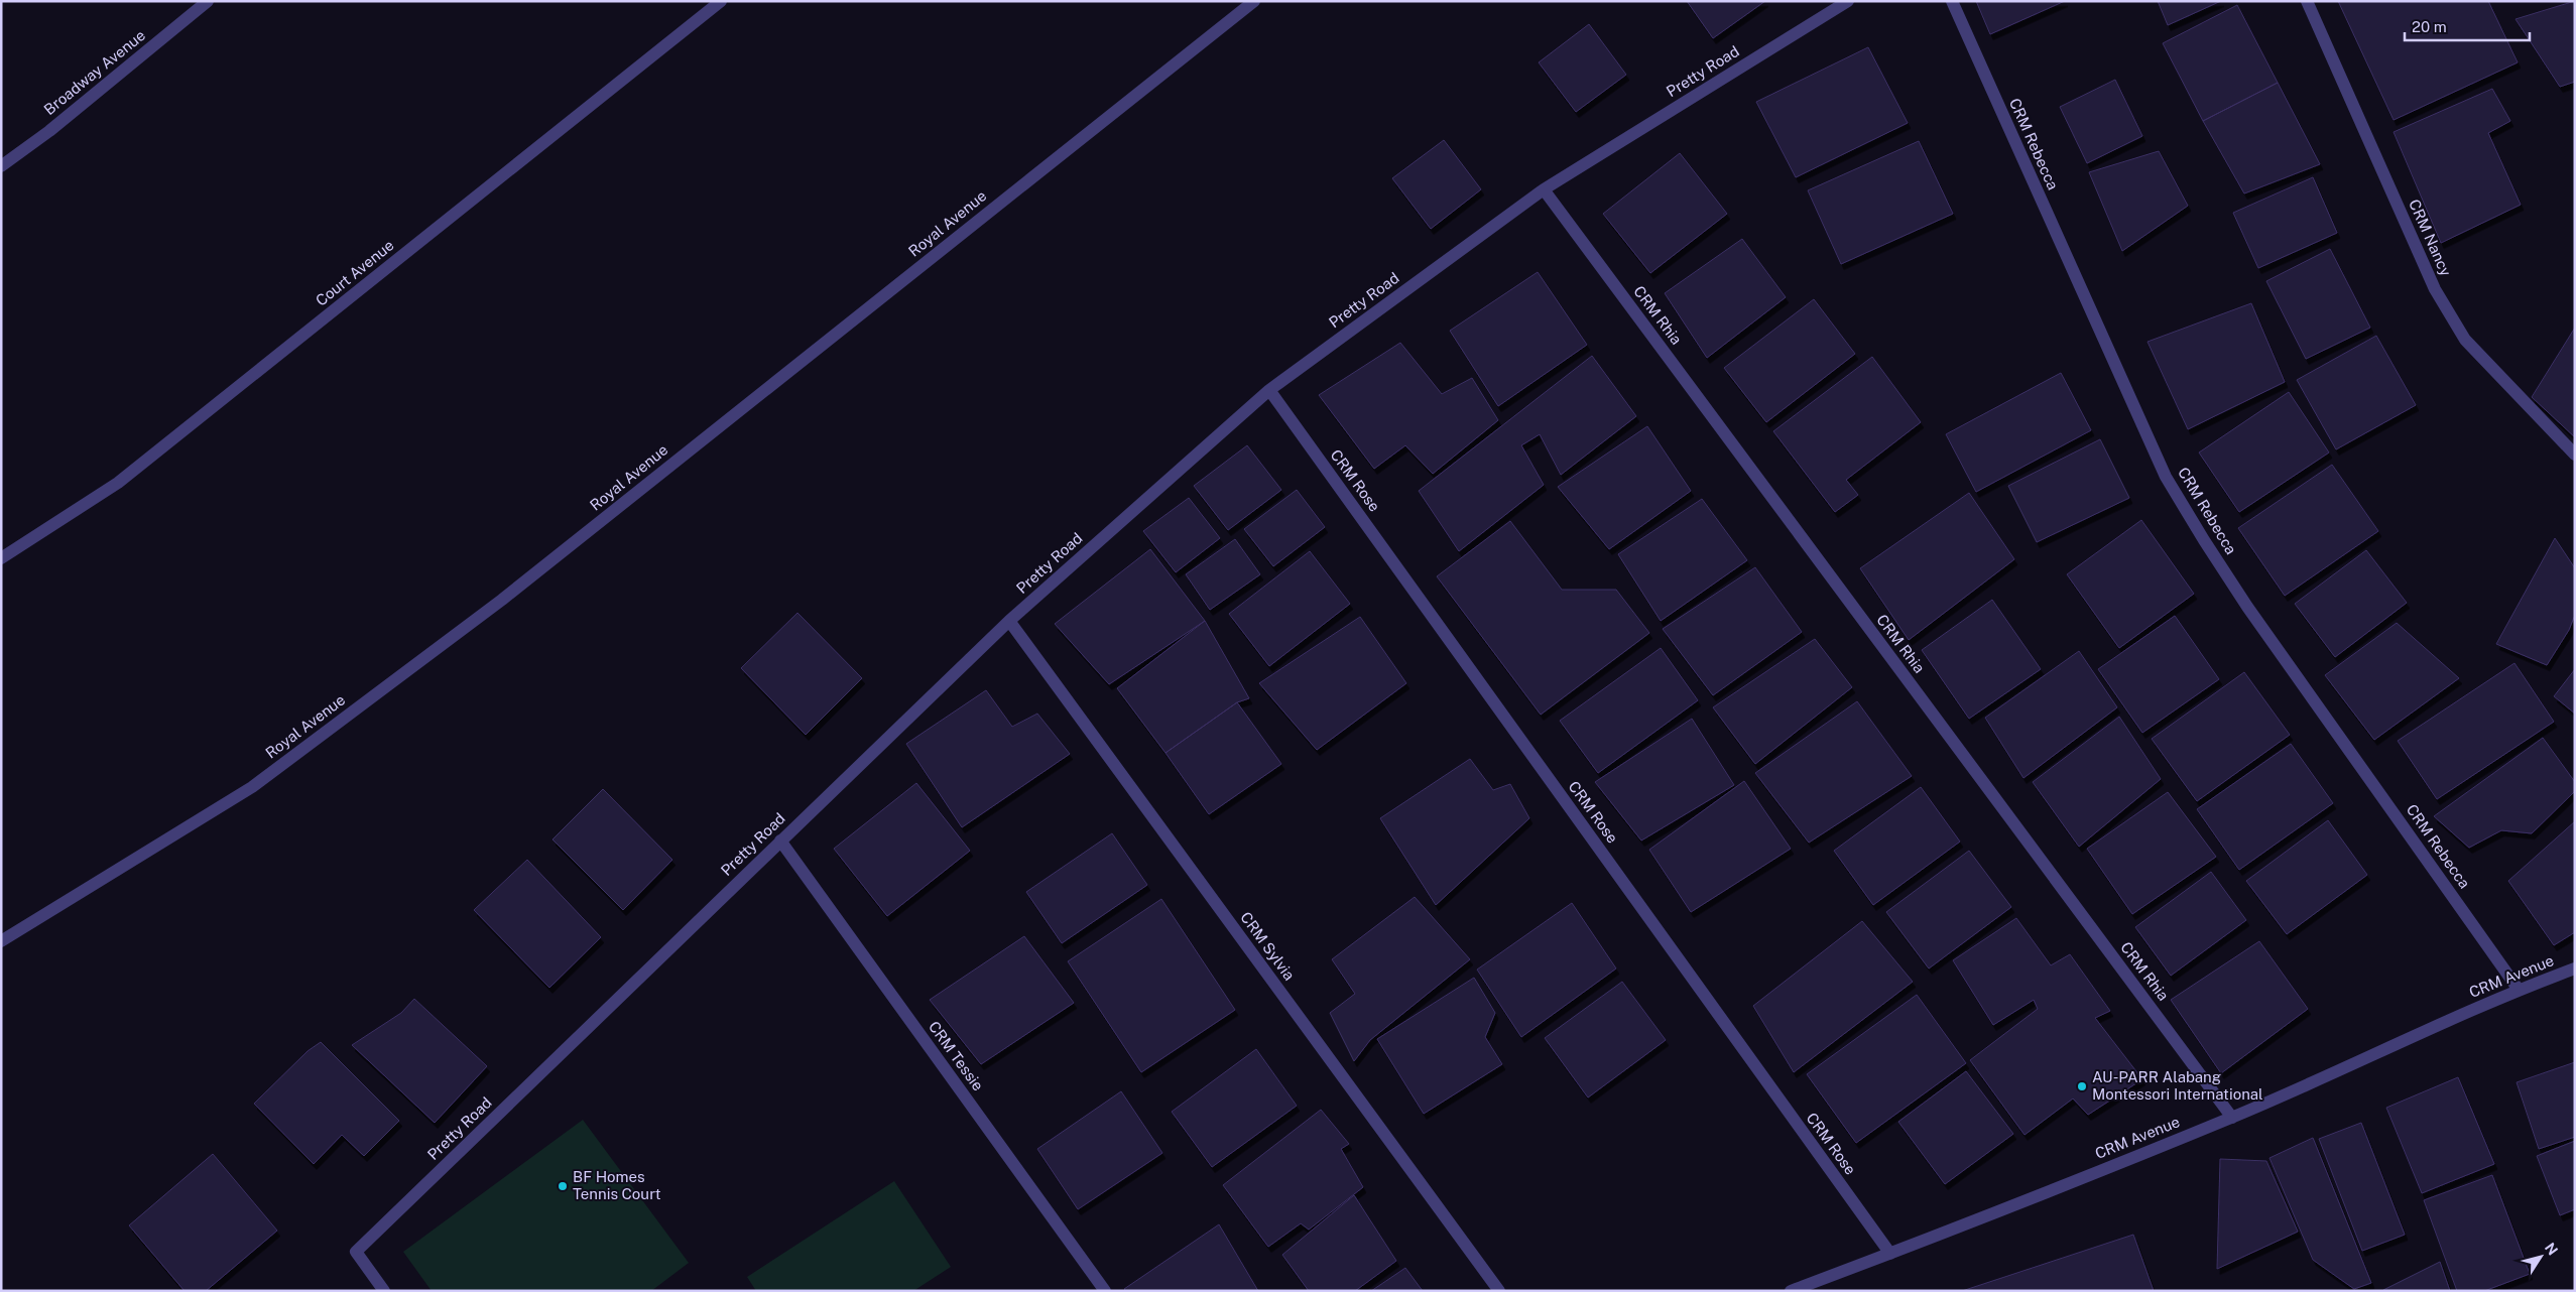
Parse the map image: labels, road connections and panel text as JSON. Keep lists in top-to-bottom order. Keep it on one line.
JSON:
{"streets":{"street":["Pretty Road","Broadway Avenue","CRM Rebecca","Royal Avenue","CRM Nancy","Court Avenue","CRM Rhia","CRM Rose","CRM Sylvia","CRM Avenue","CRM Tessie"]},"crossings":[["Pretty Road","CRM Rhia"],["Pretty Road","CRM Rose"],["Pretty Road","CRM Sylvia"],["Pretty Road","CRM Tessie"],["CRM Rebecca","CRM Avenue"],["CRM Rhia","CRM Avenue"],["CRM Rose","CRM Avenue"]],"places":["AU-PARR Alabang Montessori International","BF Homes Tennis Court"],"scale_bar":"20 m","north":"top right"}
